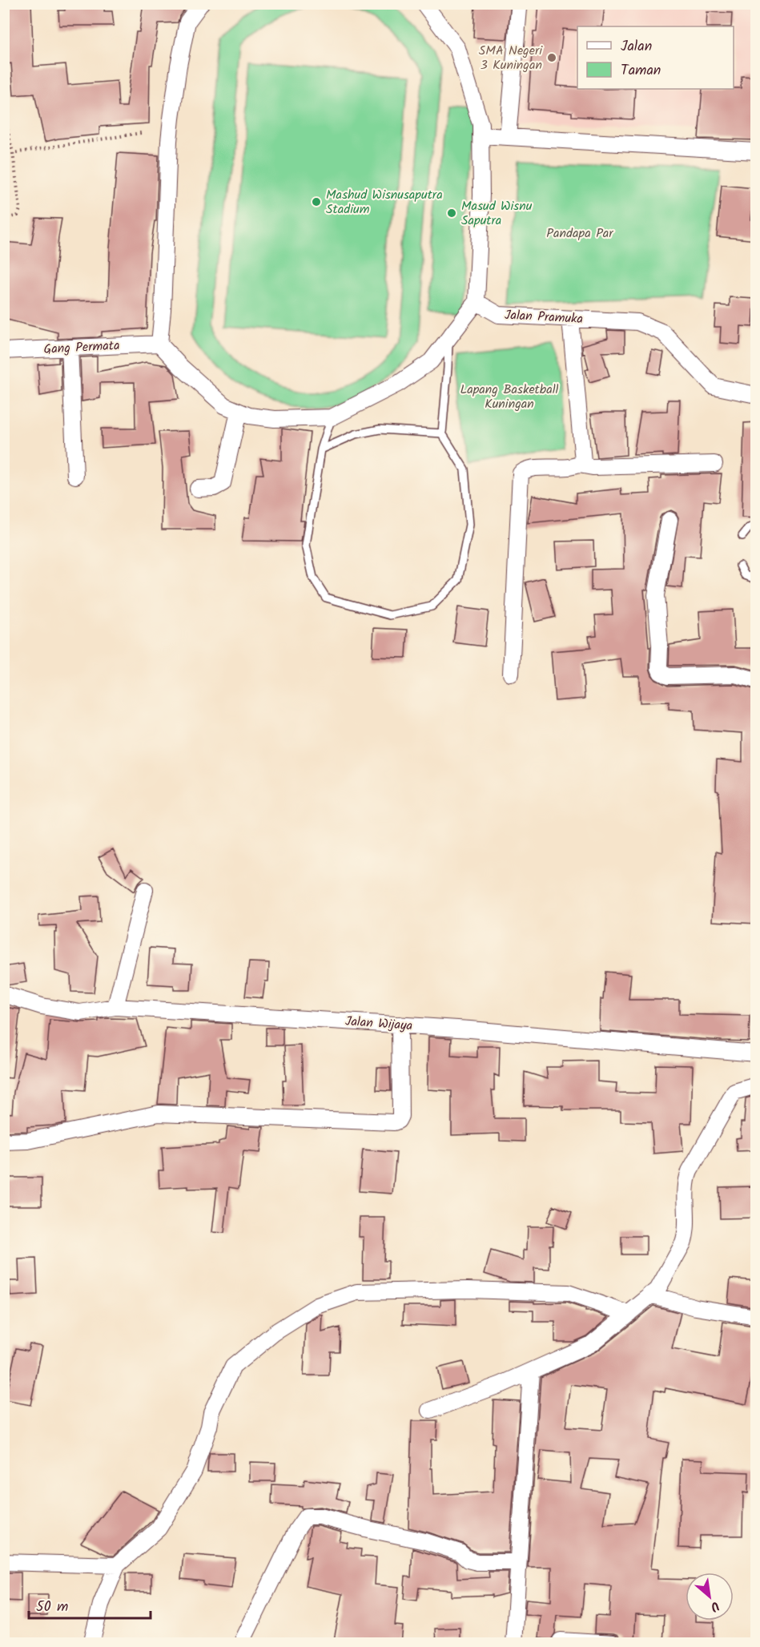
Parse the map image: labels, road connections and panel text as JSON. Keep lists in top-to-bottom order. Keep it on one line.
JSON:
{"streets":{"street":["Jalan Pramuka","Gang Permata","Jalan Wijaya"]},"parks":["Pandapa Par","Lapang Basketball Kuningan"],"places":["SMA Negeri 3 Kuningan","Mashud Wisnusaputra Stadium","Masud Wisnu Saputra"],"legend":["Jalan","Taman"],"scale_bar":"50 m","north":"bottom right"}
